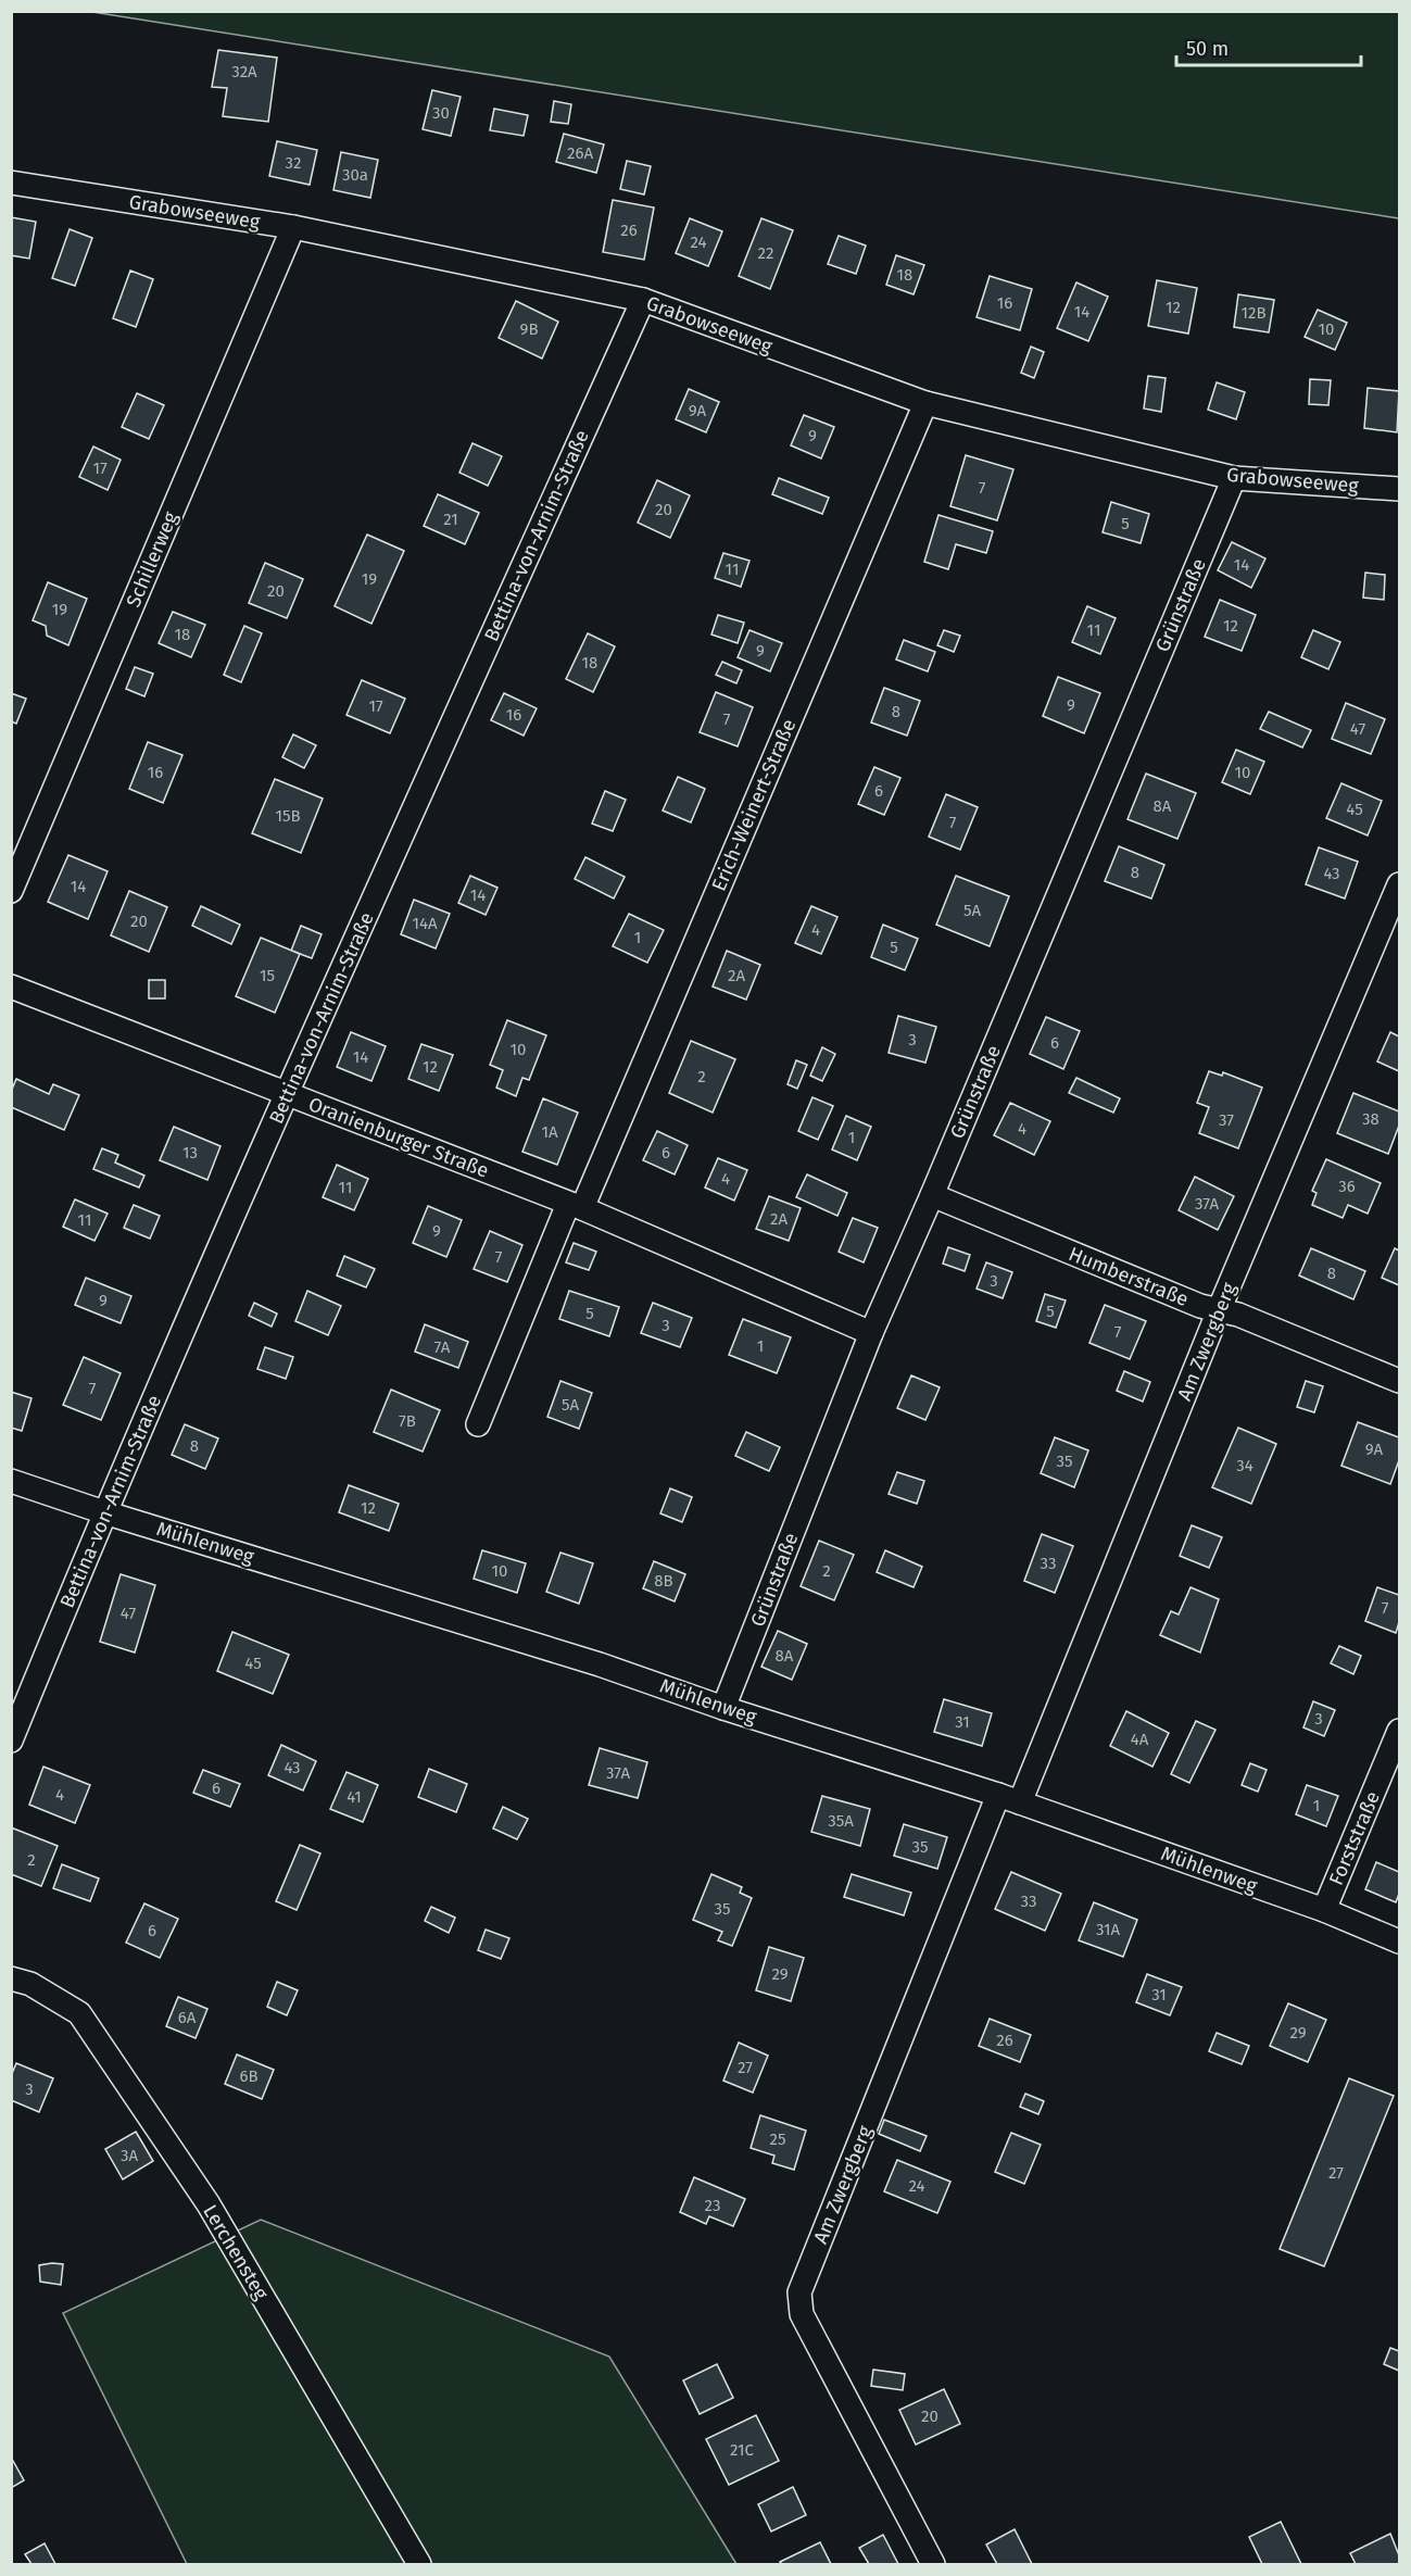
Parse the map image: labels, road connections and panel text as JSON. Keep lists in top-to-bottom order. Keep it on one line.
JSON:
{"streets":{"street":["Grabowseeweg","Bettina-von-Arnim-Straße","Schillerweg","Grünstraße","Erich-Weinert-Straße","Oranienburger Straße","Humberstraße","Am Zwergberg","Mühlenweg","Forststraße","Lerchensteg"]},"crossings":[["Grabowseeweg","Bettina-von-Arnim-Straße"],["Grabowseeweg","Schillerweg"],["Grabowseeweg","Grünstraße"],["Grabowseeweg","Erich-Weinert-Straße"],["Bettina-von-Arnim-Straße","Oranienburger Straße"],["Bettina-von-Arnim-Straße","Mühlenweg"],["Grünstraße","Oranienburger Straße"],["Grünstraße","Humberstraße"],["Grünstraße","Mühlenweg"],["Erich-Weinert-Straße","Oranienburger Straße"],["Humberstraße","Am Zwergberg"],["Am Zwergberg","Mühlenweg"],["Mühlenweg","Forststraße"]],"house_numbers":["32A","30","26A","32","30a","26","24","22","18","16","12","14","12B","9B","10","9A","9","17","7","20","21","5","14","11","19","20","19","12","11","18","9","18","9","17","8","16","7","47","16","10","6","8A","45","15B","7","8","43","14","14","5A","20","14A","4","1","5","15","2A","3","6","10","14","12","2","38","37","4","1A","1","13","6","4","36","11","37A","2A","11","9","7","8","3","9","5","5","3","7","1","7A","7","5A","7B","8","9A","35","34","12","33","10","2","8B","7","47","8A","45","3","31","4A","43","37A","6","4","41","1","35A","35","2","33","35","31A","6","29","31","6A","29","26","27","6B","3","25","3A","27","24","23","20","21C"],"scale_bar":"50 m"}
